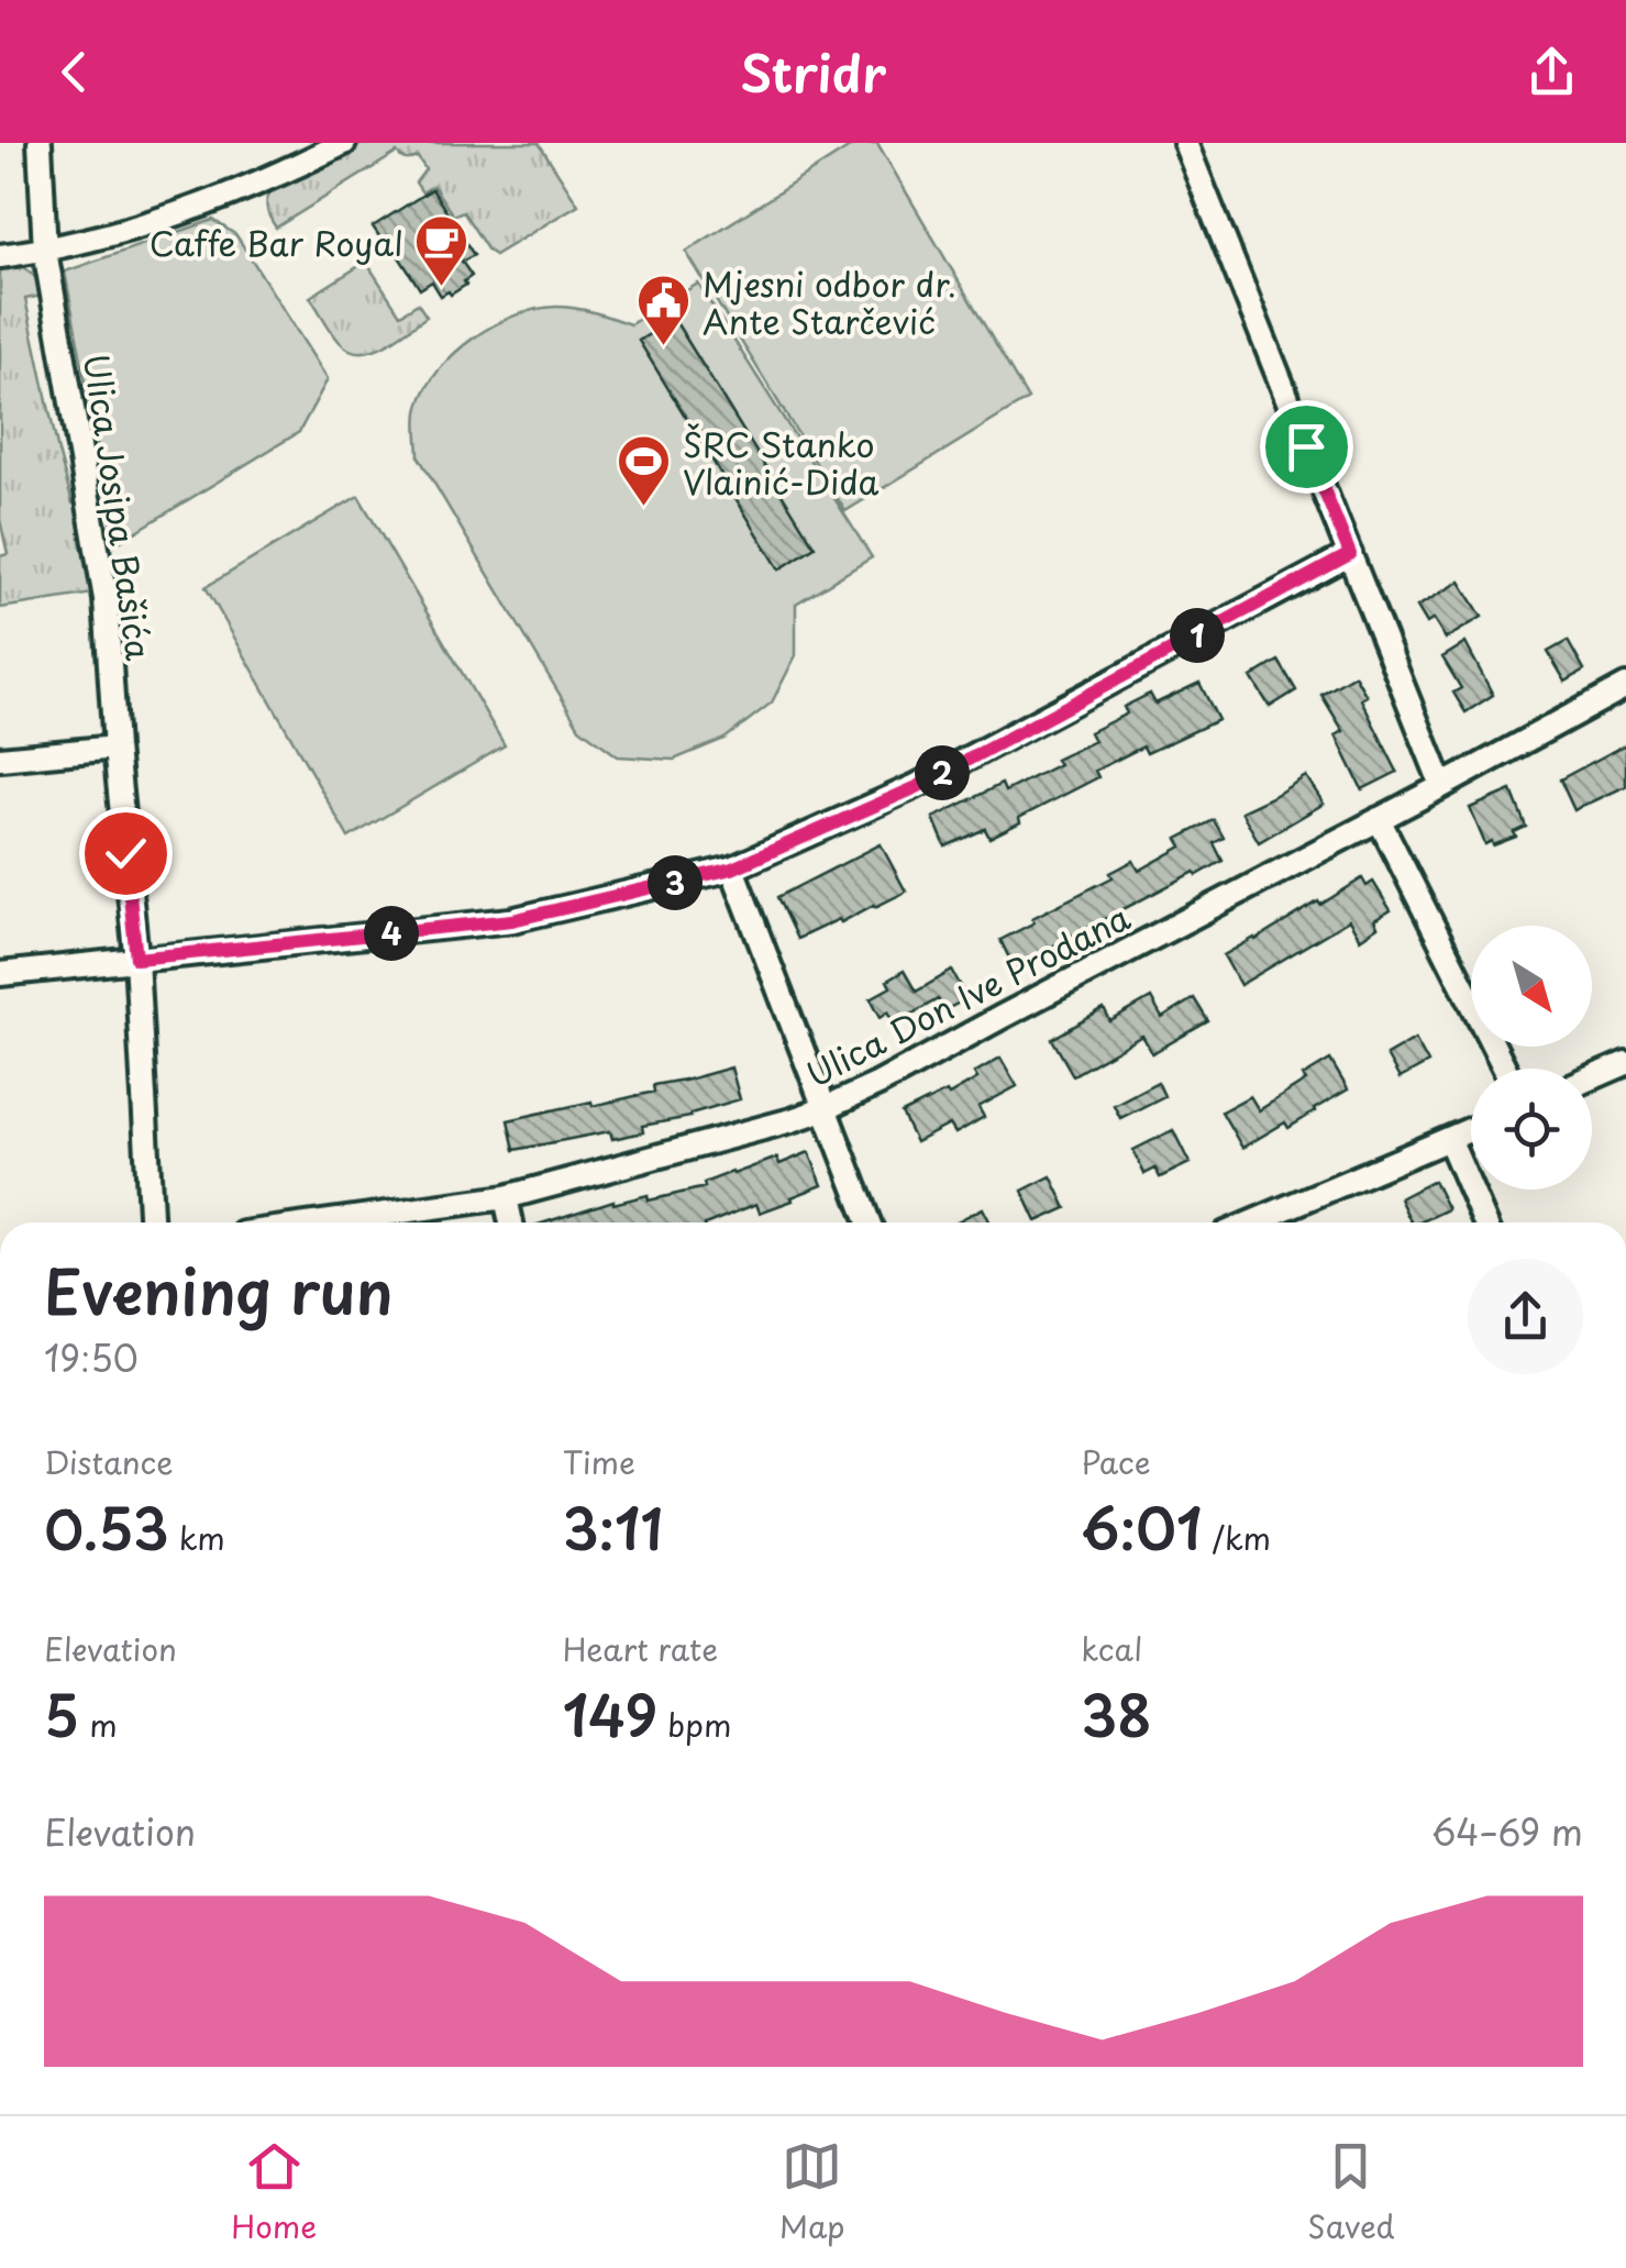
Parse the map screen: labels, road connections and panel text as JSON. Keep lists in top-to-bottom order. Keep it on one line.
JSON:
{"streets":{"street":["Ulica Josipa Bašića","Ulica Don Ive Prodana"]},"places":{"cafe":["Caffe Bar Royal"],"public building":["Mjesni odbor dr. Ante Starčević"],"sports":["ŠRC Stanko Vlainić-Dida"]},"north":"bottom right","page":{"header":"Stridr","pins":["1","2","3","4"],"heading":["Evening run","19:50"],"stats":[["Distance","0.53 km"],["Time","3:11"],["Pace","6:01 /km"],["Elevation","5 m"],["Heart rate","149 bpm"],["kcal","38"]],"chart":["Elevation","64–69 m"],"tabs":["Home","Map","Saved"]}}
